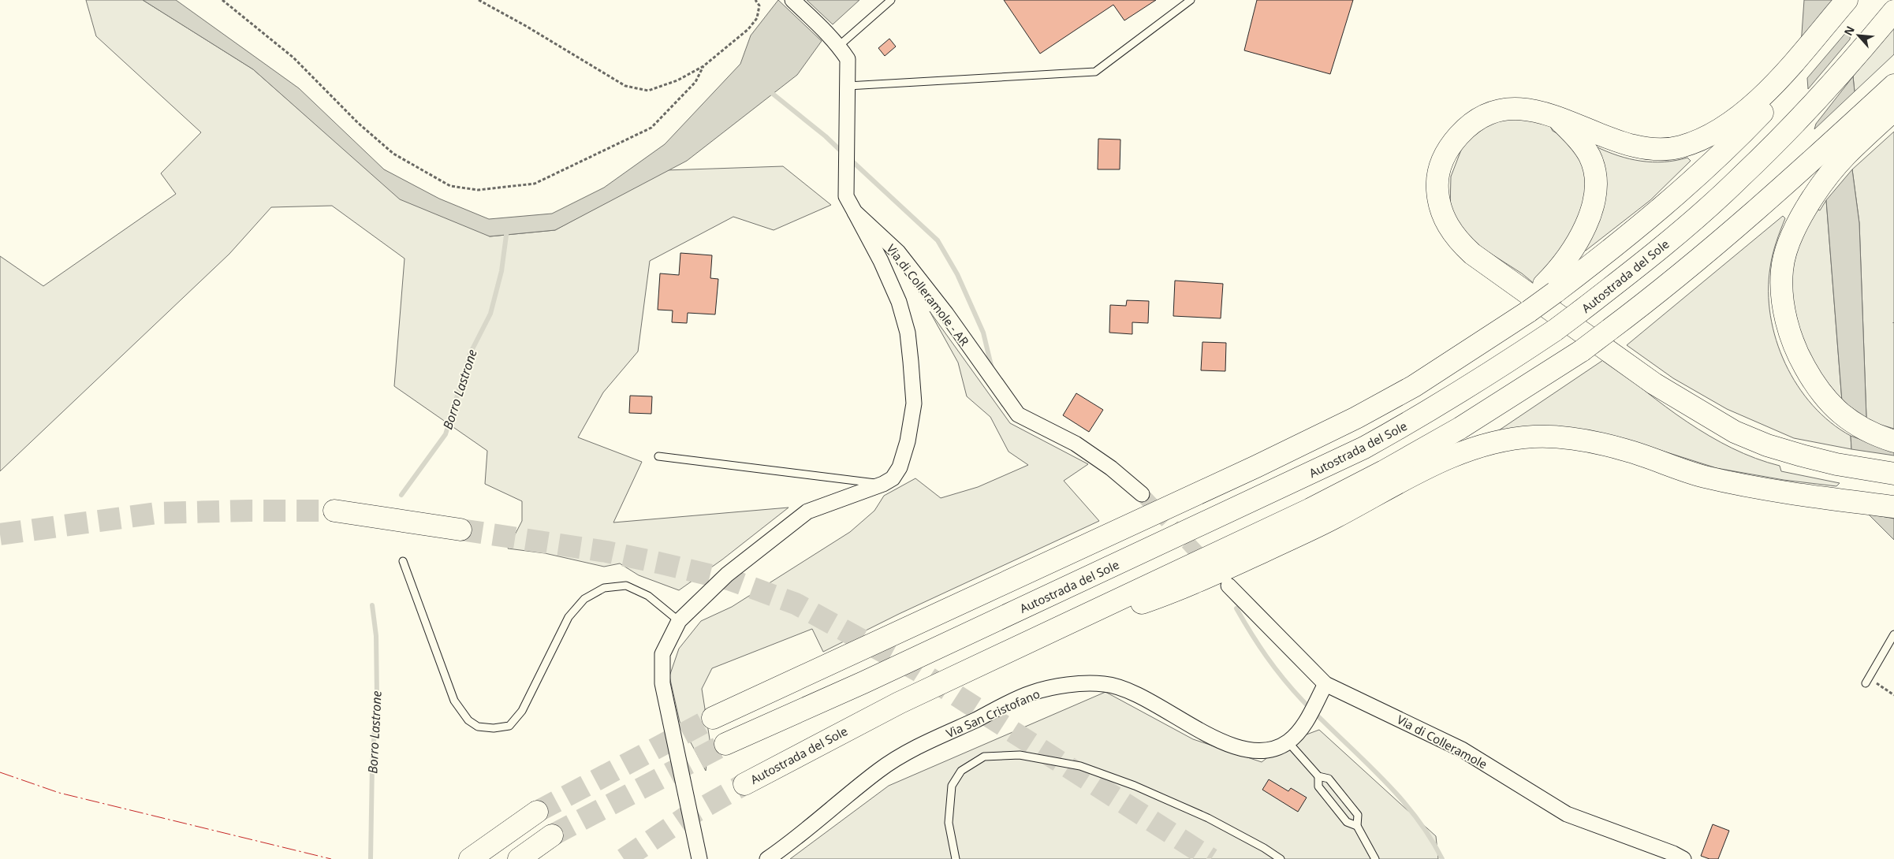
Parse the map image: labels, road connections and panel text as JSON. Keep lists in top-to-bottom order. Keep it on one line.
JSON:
{"streets":{"main road":["Autostrada del Sole"],"street":["Via di Colleramole - AR","Via San Cristofano","Via di Colleramole"]},"crossings":[["Via San Cristofano","Via di Colleramole"]],"water":["Borro Lastrone"],"north":"top left"}
